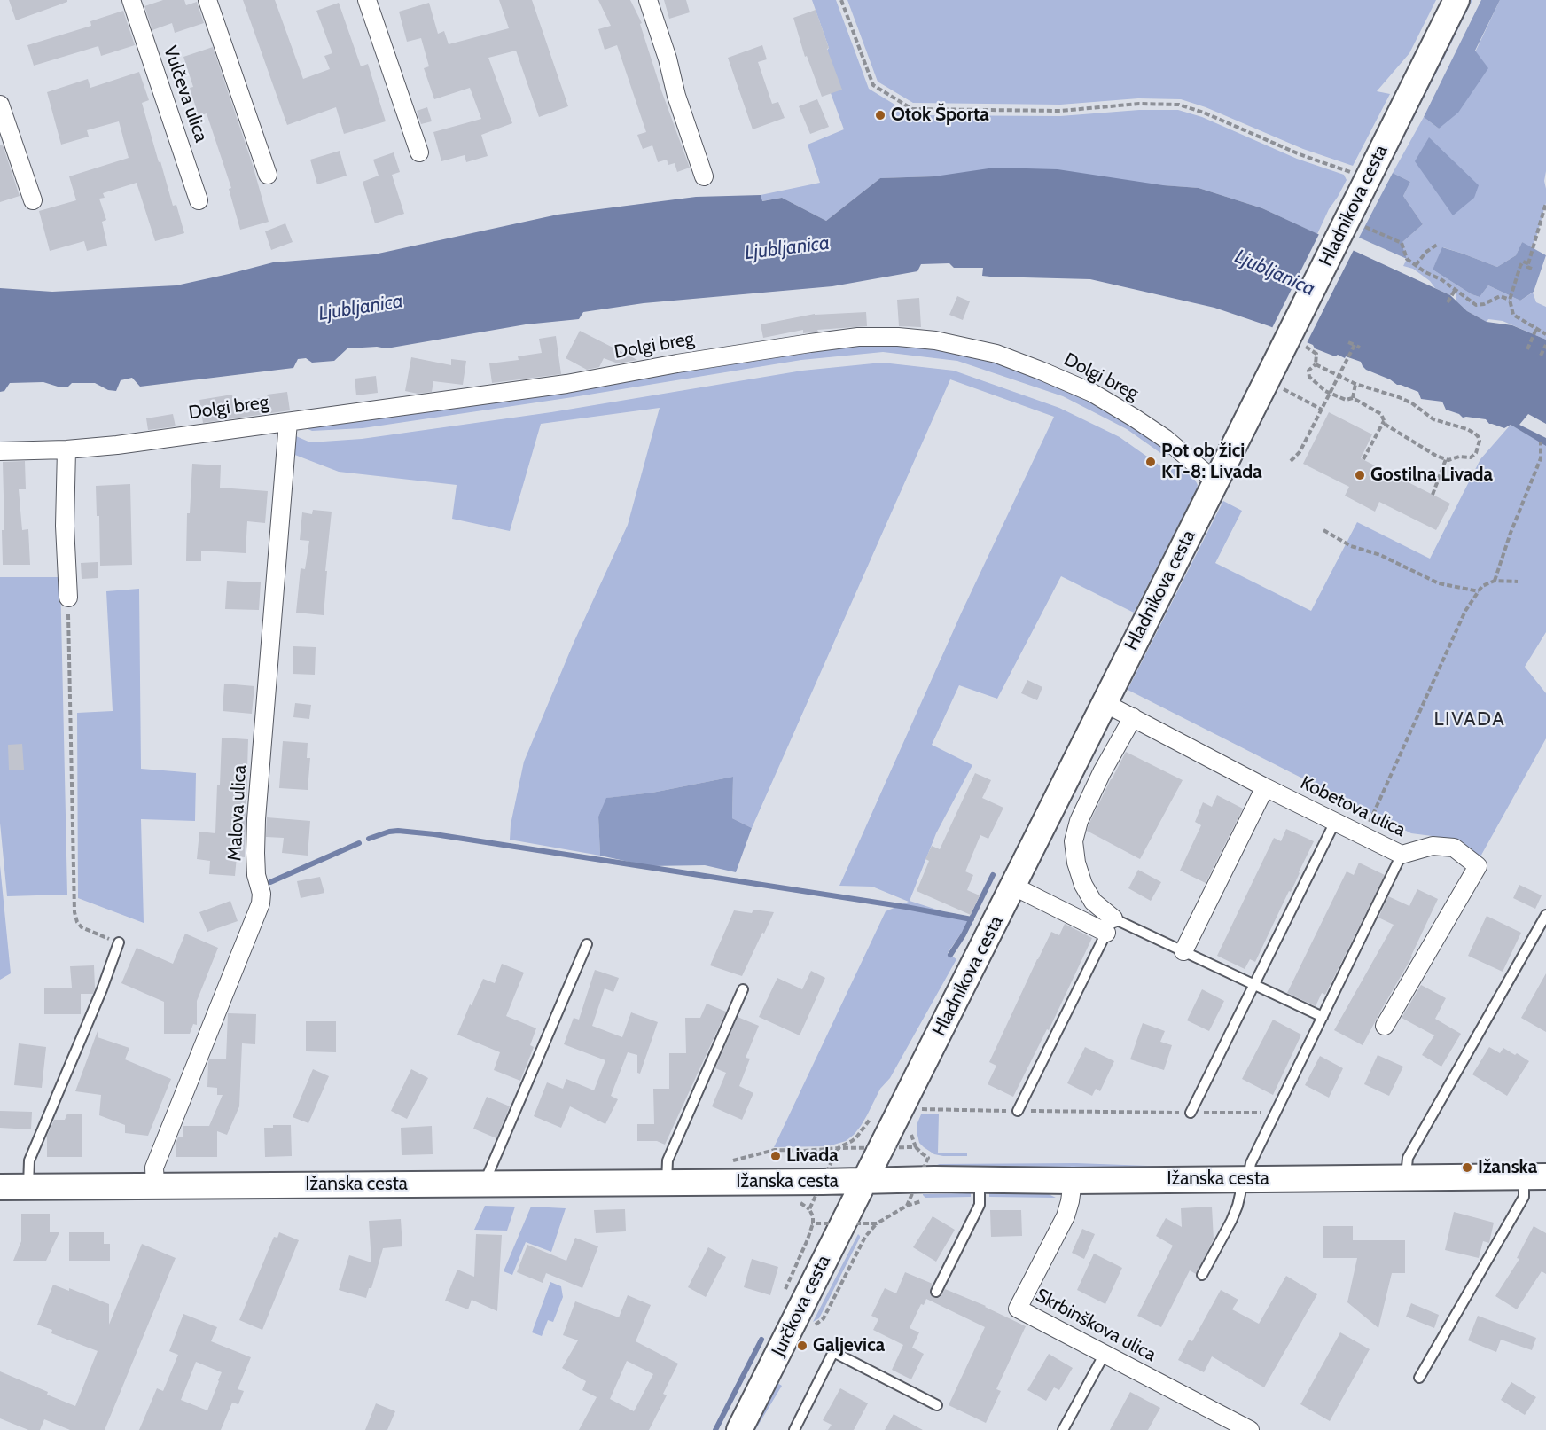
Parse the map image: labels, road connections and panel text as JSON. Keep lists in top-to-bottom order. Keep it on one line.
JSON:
{"streets":{"main road":["Hladnikova cesta","Ižanska cesta","Jurčkova cesta"],"street":["Vulčeva ulica","Dolgi breg","Kobetova ulica","Malova ulica","Skrbinškova ulica"]},"crossings":[["Hladnikova cesta","Dolgi breg"],["Hladnikova cesta","Kobetova ulica"],["Hladnikova cesta","Ižanska cesta"],["Hladnikova cesta","Jurčkova cesta"],["Dolgi breg","Malova ulica"],["Malova ulica","Ižanska cesta"],["Ižanska cesta","Jurčkova cesta"],["Ižanska cesta","Skrbinškova ulica"]],"districts":["LIVADA"],"water":["Ljubljanica"],"places":["Otok Športa","Pot ob žici KT-8: Livada","Gostilna Livada","Livada","Ižanska","Galjevica"]}
